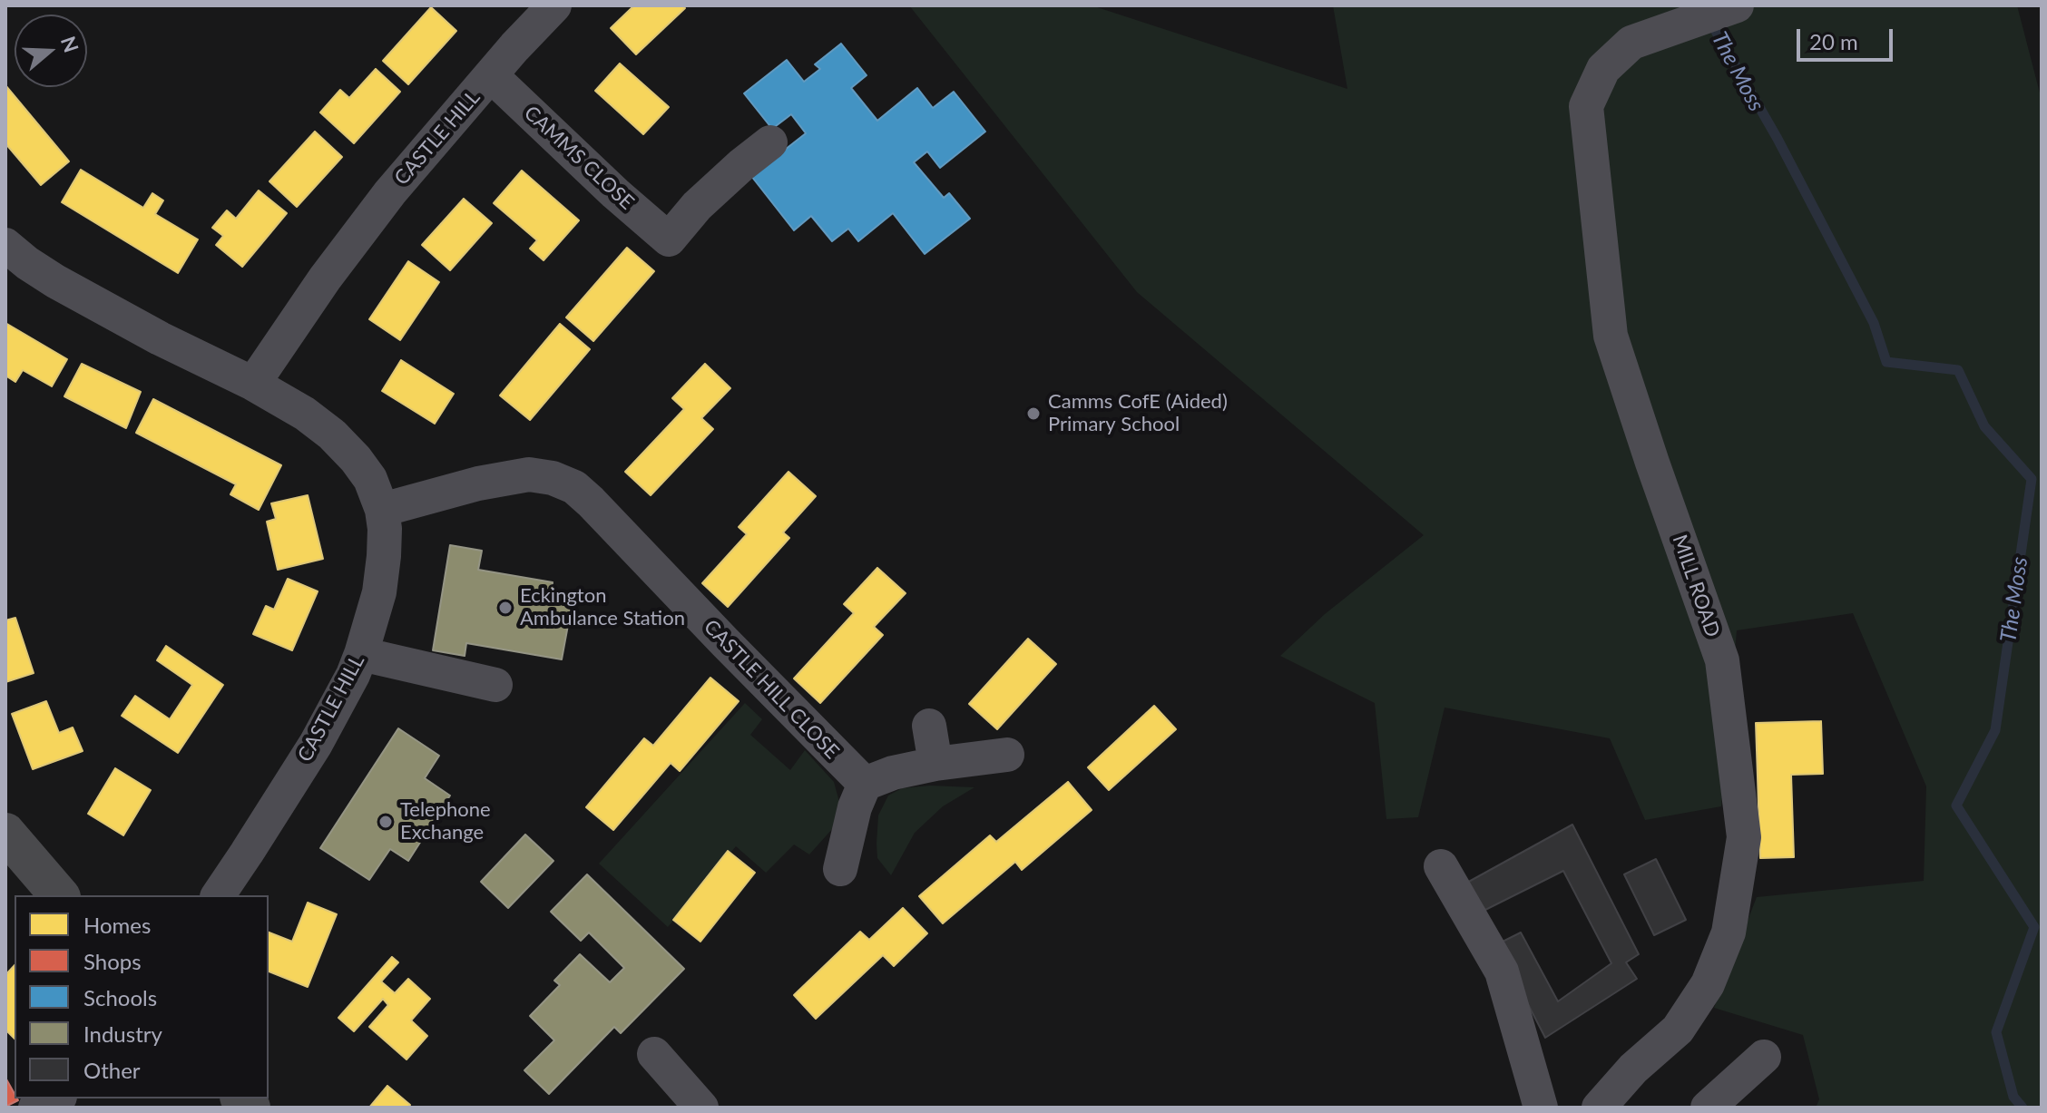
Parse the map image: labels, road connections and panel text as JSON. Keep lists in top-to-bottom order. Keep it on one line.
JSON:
{"streets":{"street":["CASTLE HILL","CAMMS CLOSE","MILL ROAD","CASTLE HILL CLOSE"]},"crossings":[["CASTLE HILL","CAMMS CLOSE"],["CASTLE HILL","CASTLE HILL CLOSE"]],"water":["The Moss"],"places":["Camms CofE (Aided) Primary School","Eckington Ambulance Station","Telephone Exchange"],"legend":["Homes","Shops","Schools","Industry","Other"],"scale_bar":"20 m","north":"right"}
